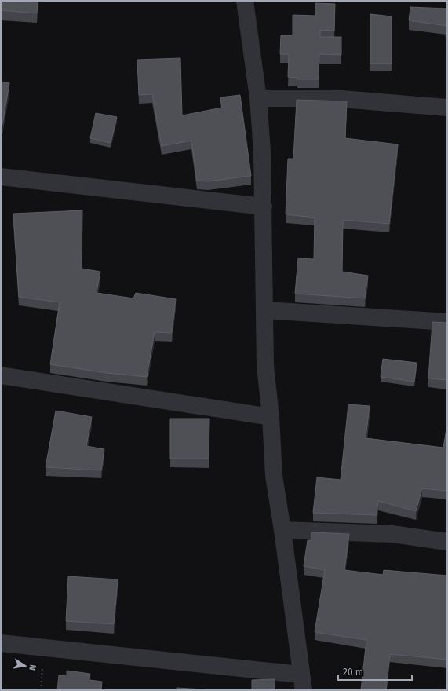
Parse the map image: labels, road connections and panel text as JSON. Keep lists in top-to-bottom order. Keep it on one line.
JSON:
{"scale_bar":"20 m","north":"right"}
